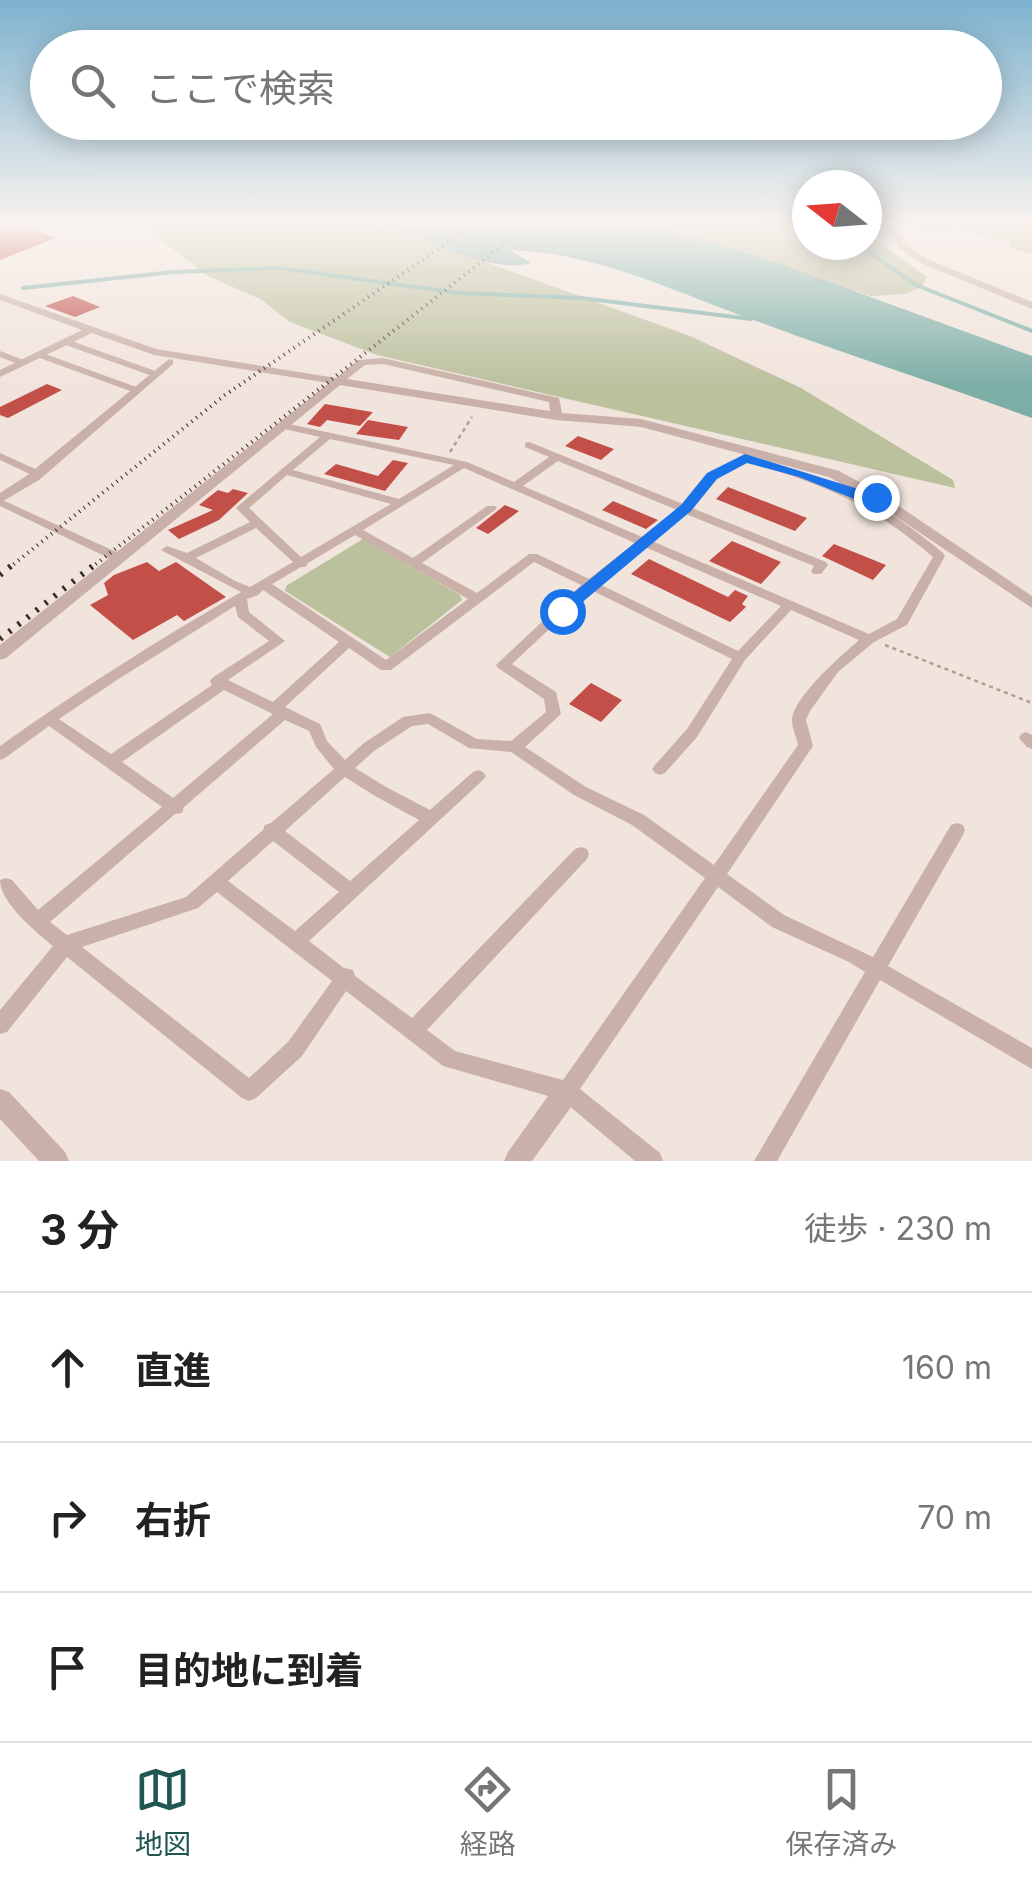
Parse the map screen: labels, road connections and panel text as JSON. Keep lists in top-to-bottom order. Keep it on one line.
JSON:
{"north":"left","page":{"search":"ここで検索","heading":["3 分","徒歩 · 230 m"],"list":[["直進","160 m"],["右折","70 m"],"目的地に到着"],"nav":["地図","経路","保存済み"]}}
